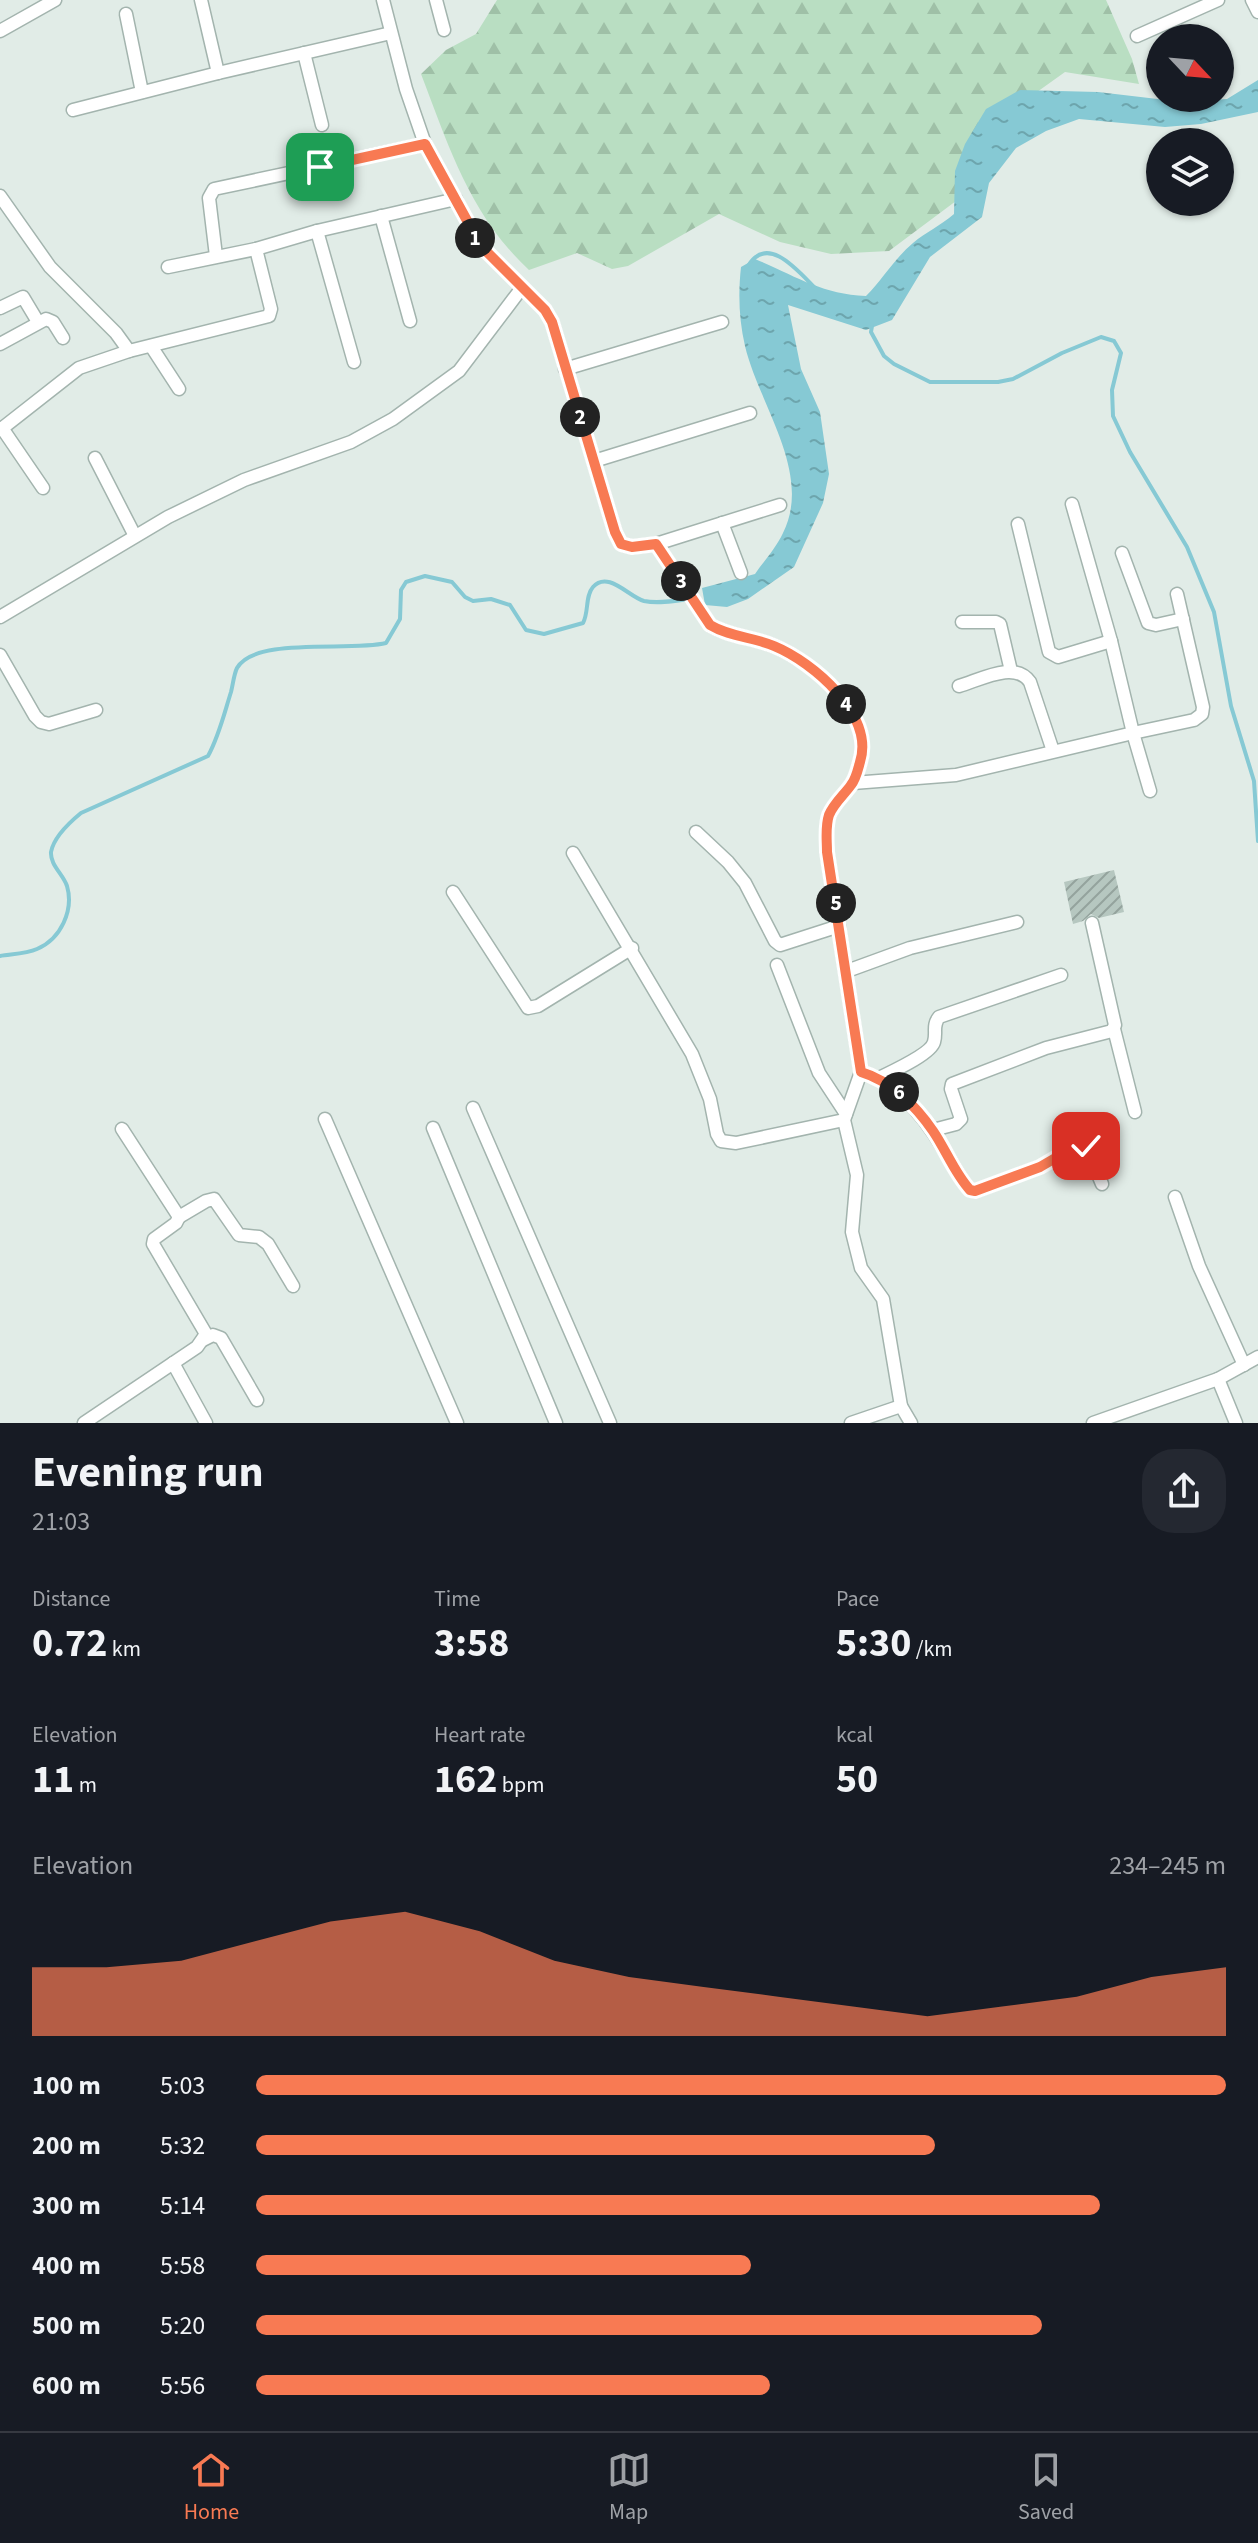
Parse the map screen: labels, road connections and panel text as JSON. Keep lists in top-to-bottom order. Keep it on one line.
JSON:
{"north":"bottom right","page":{"pins":["1","2","3","4","5","6"],"heading":["Evening run","21:03"],"stats":[["Distance","0.72 km"],["Time","3:58"],["Pace","5:30 /km"],["Elevation","11 m"],["Heart rate","162 bpm"],["kcal","50"]],"chart":["Elevation","234–245 m"],"list":[{"name":"100 m","note":"5:03"},{"name":"200 m","note":"5:32"},{"name":"300 m","note":"5:14"},{"name":"400 m","note":"5:58"},{"name":"500 m","note":"5:20"},{"name":"600 m","note":"5:56"}],"tabs":["Home","Map","Saved"]}}
